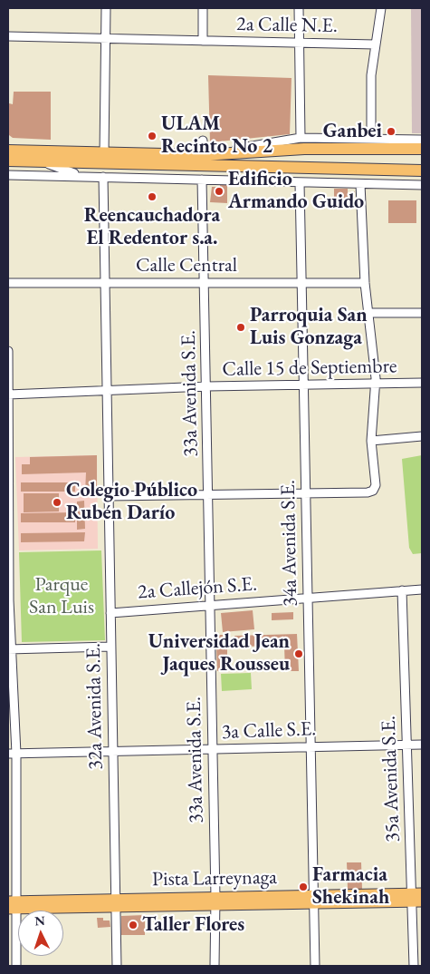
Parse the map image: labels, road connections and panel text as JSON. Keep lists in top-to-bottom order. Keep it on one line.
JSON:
{"streets":{"main road":["Pista Larreynaga"],"street":["2a Calle N.E.","Calle Central","Calle 15 de Septiembre","33a Avenida S.E.","34a Avenida S.E.","2a Callejón S.E.","32a Avenida S.E.","3a Calle S.E.","35a Avenida S.E."]},"crossings":[["Calle Central","33a Avenida S.E."],["Calle Central","34a Avenida S.E."],["Calle Central","32a Avenida S.E."],["Calle 15 de Septiembre","33a Avenida S.E."],["Calle 15 de Septiembre","34a Avenida S.E."],["Calle 15 de Septiembre","32a Avenida S.E."],["33a Avenida S.E.","2a Callejón S.E."],["33a Avenida S.E.","3a Calle S.E."],["33a Avenida S.E.","Pista Larreynaga"],["34a Avenida S.E.","2a Callejón S.E."],["34a Avenida S.E.","3a Calle S.E."],["34a Avenida S.E.","Pista Larreynaga"],["2a Callejón S.E.","32a Avenida S.E."],["2a Callejón S.E.","35a Avenida S.E."],["32a Avenida S.E.","3a Calle S.E."],["32a Avenida S.E.","Pista Larreynaga"],["3a Calle S.E.","35a Avenida S.E."],["35a Avenida S.E.","Pista Larreynaga"]],"parks":["Parque San Luis"],"places":["Ganbei","ULAM Recinto No 2","Edificio Armando Guido","Reencauchadora El Redentor s.a.","Parroquia San Luis Gonzaga","Colegio Público Rubén Darío","Universidad Jean Jaques Rousseu","Farmacia Shekinah","Taller Flores"],"north":"top"}
